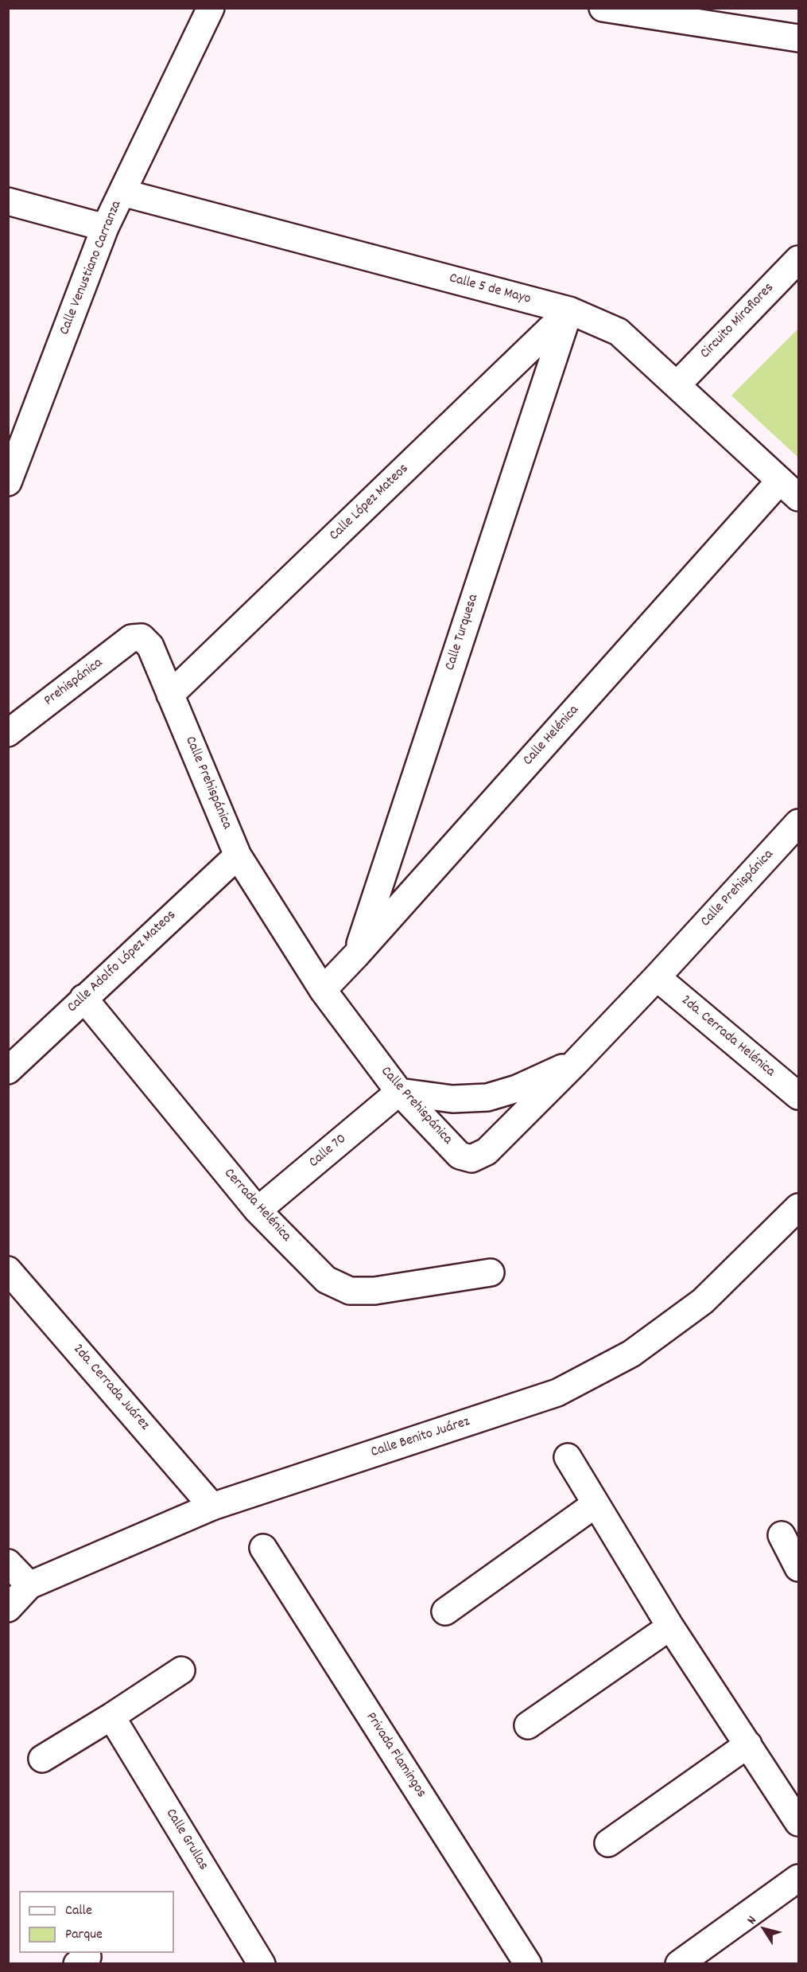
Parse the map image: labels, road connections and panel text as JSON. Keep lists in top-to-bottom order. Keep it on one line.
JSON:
{"streets":{"street":["Calle Venustiano Carranza","Calle 5 de Mayo","Circuito Miraflores","Calle López Mateos","Calle Turquesa","Prehispánica","Calle Helénica","Calle Prehispánica","Calle Adolfo López Mateos","2da. Cerrada Helénica","Calle 70","Cerrada Helénica","2da. Cerrada Juárez","Calle Benito Juárez","Privada Flamingos","Calle Grullas"]},"crossings":[["Calle Venustiano Carranza","Calle 5 de Mayo"],["Calle 5 de Mayo","Circuito Miraflores"],["Calle 5 de Mayo","Calle López Mateos"],["Calle 5 de Mayo","Calle Turquesa"],["Calle 5 de Mayo","Calle Helénica"],["Calle López Mateos","Calle Turquesa"],["Calle López Mateos","Calle Prehispánica"],["Calle Turquesa","Calle Helénica"],["Prehispánica","Calle Prehispánica"],["Calle Helénica","Calle Prehispánica"],["Calle Prehispánica","Calle Adolfo López Mateos"],["Calle Prehispánica","2da. Cerrada Helénica"],["Calle Prehispánica","Calle 70"],["Calle Adolfo López Mateos","Cerrada Helénica"],["Calle 70","Cerrada Helénica"],["2da. Cerrada Juárez","Calle Benito Juárez"]],"legend":["Calle","Parque"],"north":"top left"}
